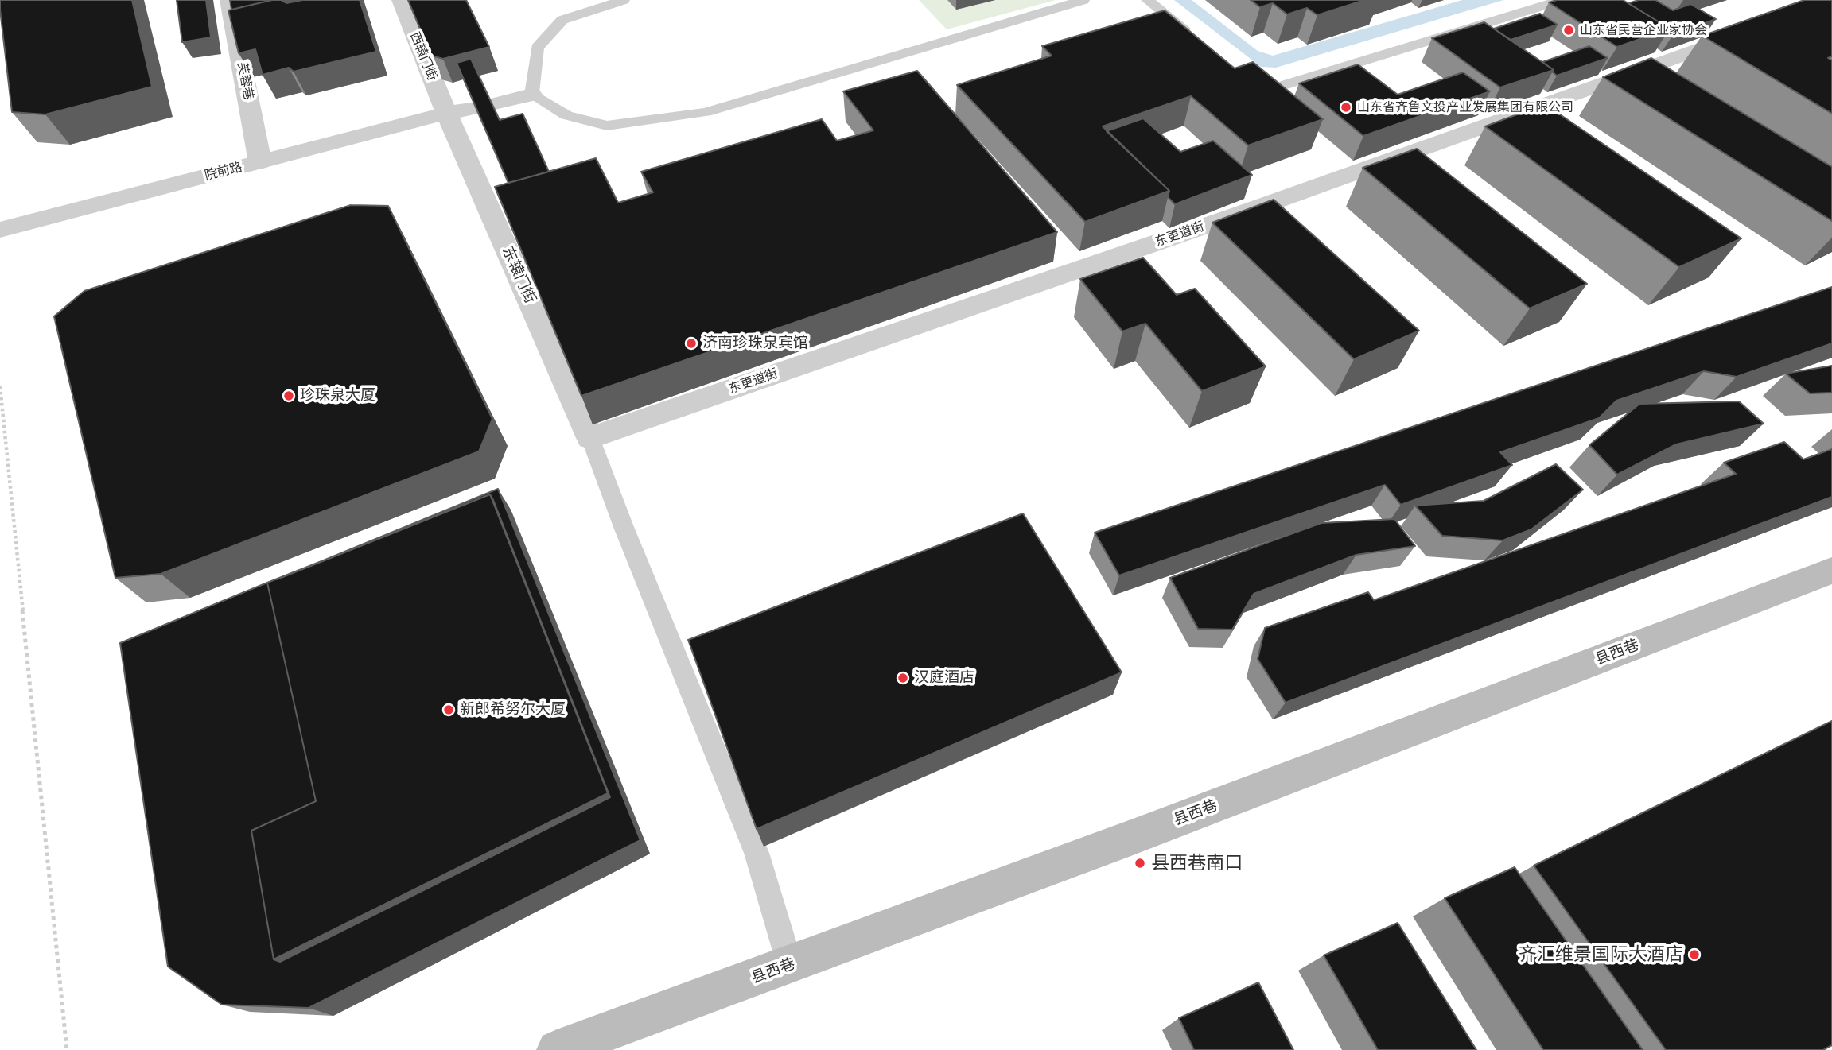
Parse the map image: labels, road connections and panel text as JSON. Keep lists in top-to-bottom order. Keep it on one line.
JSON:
{"streets":{"main road":["县西巷"],"street":["西辕门街","芙蓉巷","院前路","东更道街","东辕门街"]},"crossings":[["西辕门街","院前路"],["西辕门街","东辕门街"],["芙蓉巷","院前路"],["院前路","东辕门街"],["东更道街","东辕门街"]],"places":["山东省民营企业家协会","山东省齐鲁文投产业发展集团有限公司","济南珍珠泉宾馆","珍珠泉大厦","汉庭酒店","新郎希努尔大厦","县西巷南口","齐汇维景国际大酒店"]}
